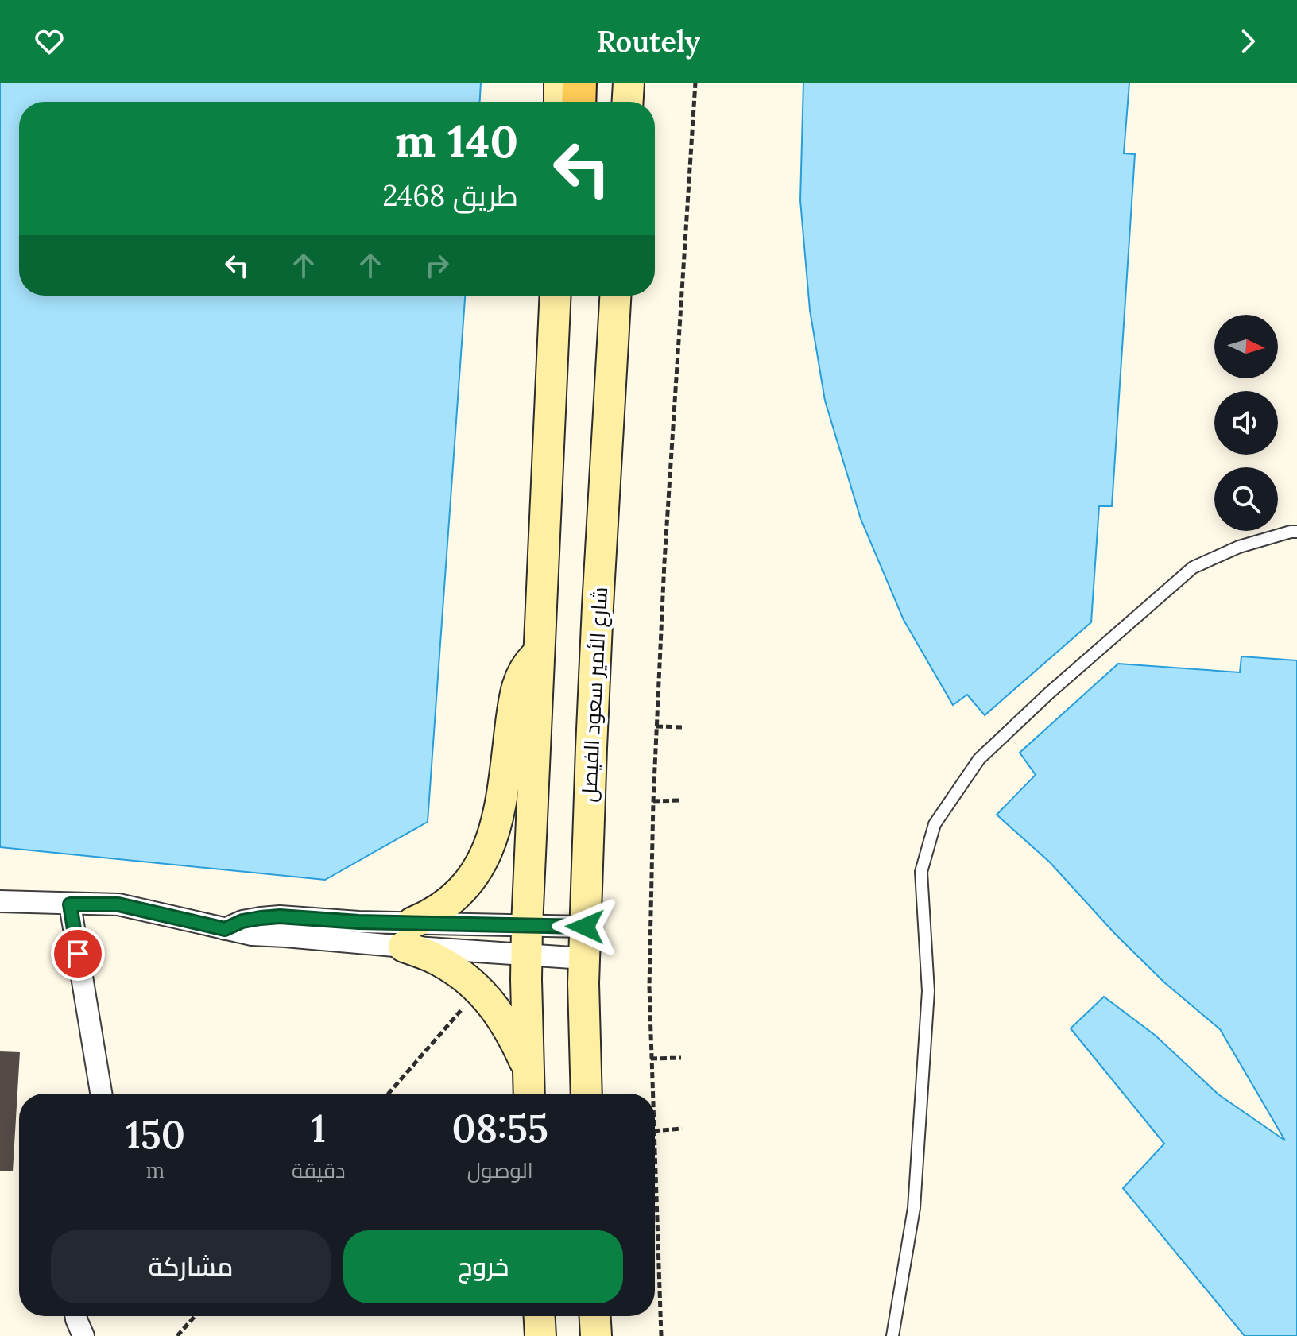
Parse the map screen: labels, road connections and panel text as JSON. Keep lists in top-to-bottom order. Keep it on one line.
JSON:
{"streets":{"street":["شارع الأمير سعود الفيصل"]},"north":"right","page":{"header":"Routely","turn":["140 m","طريق 2468"],"eta":["08:55","الوصول","1","دقيقة","150","m"],"buttons":["خروج","مشاركة"]}}
